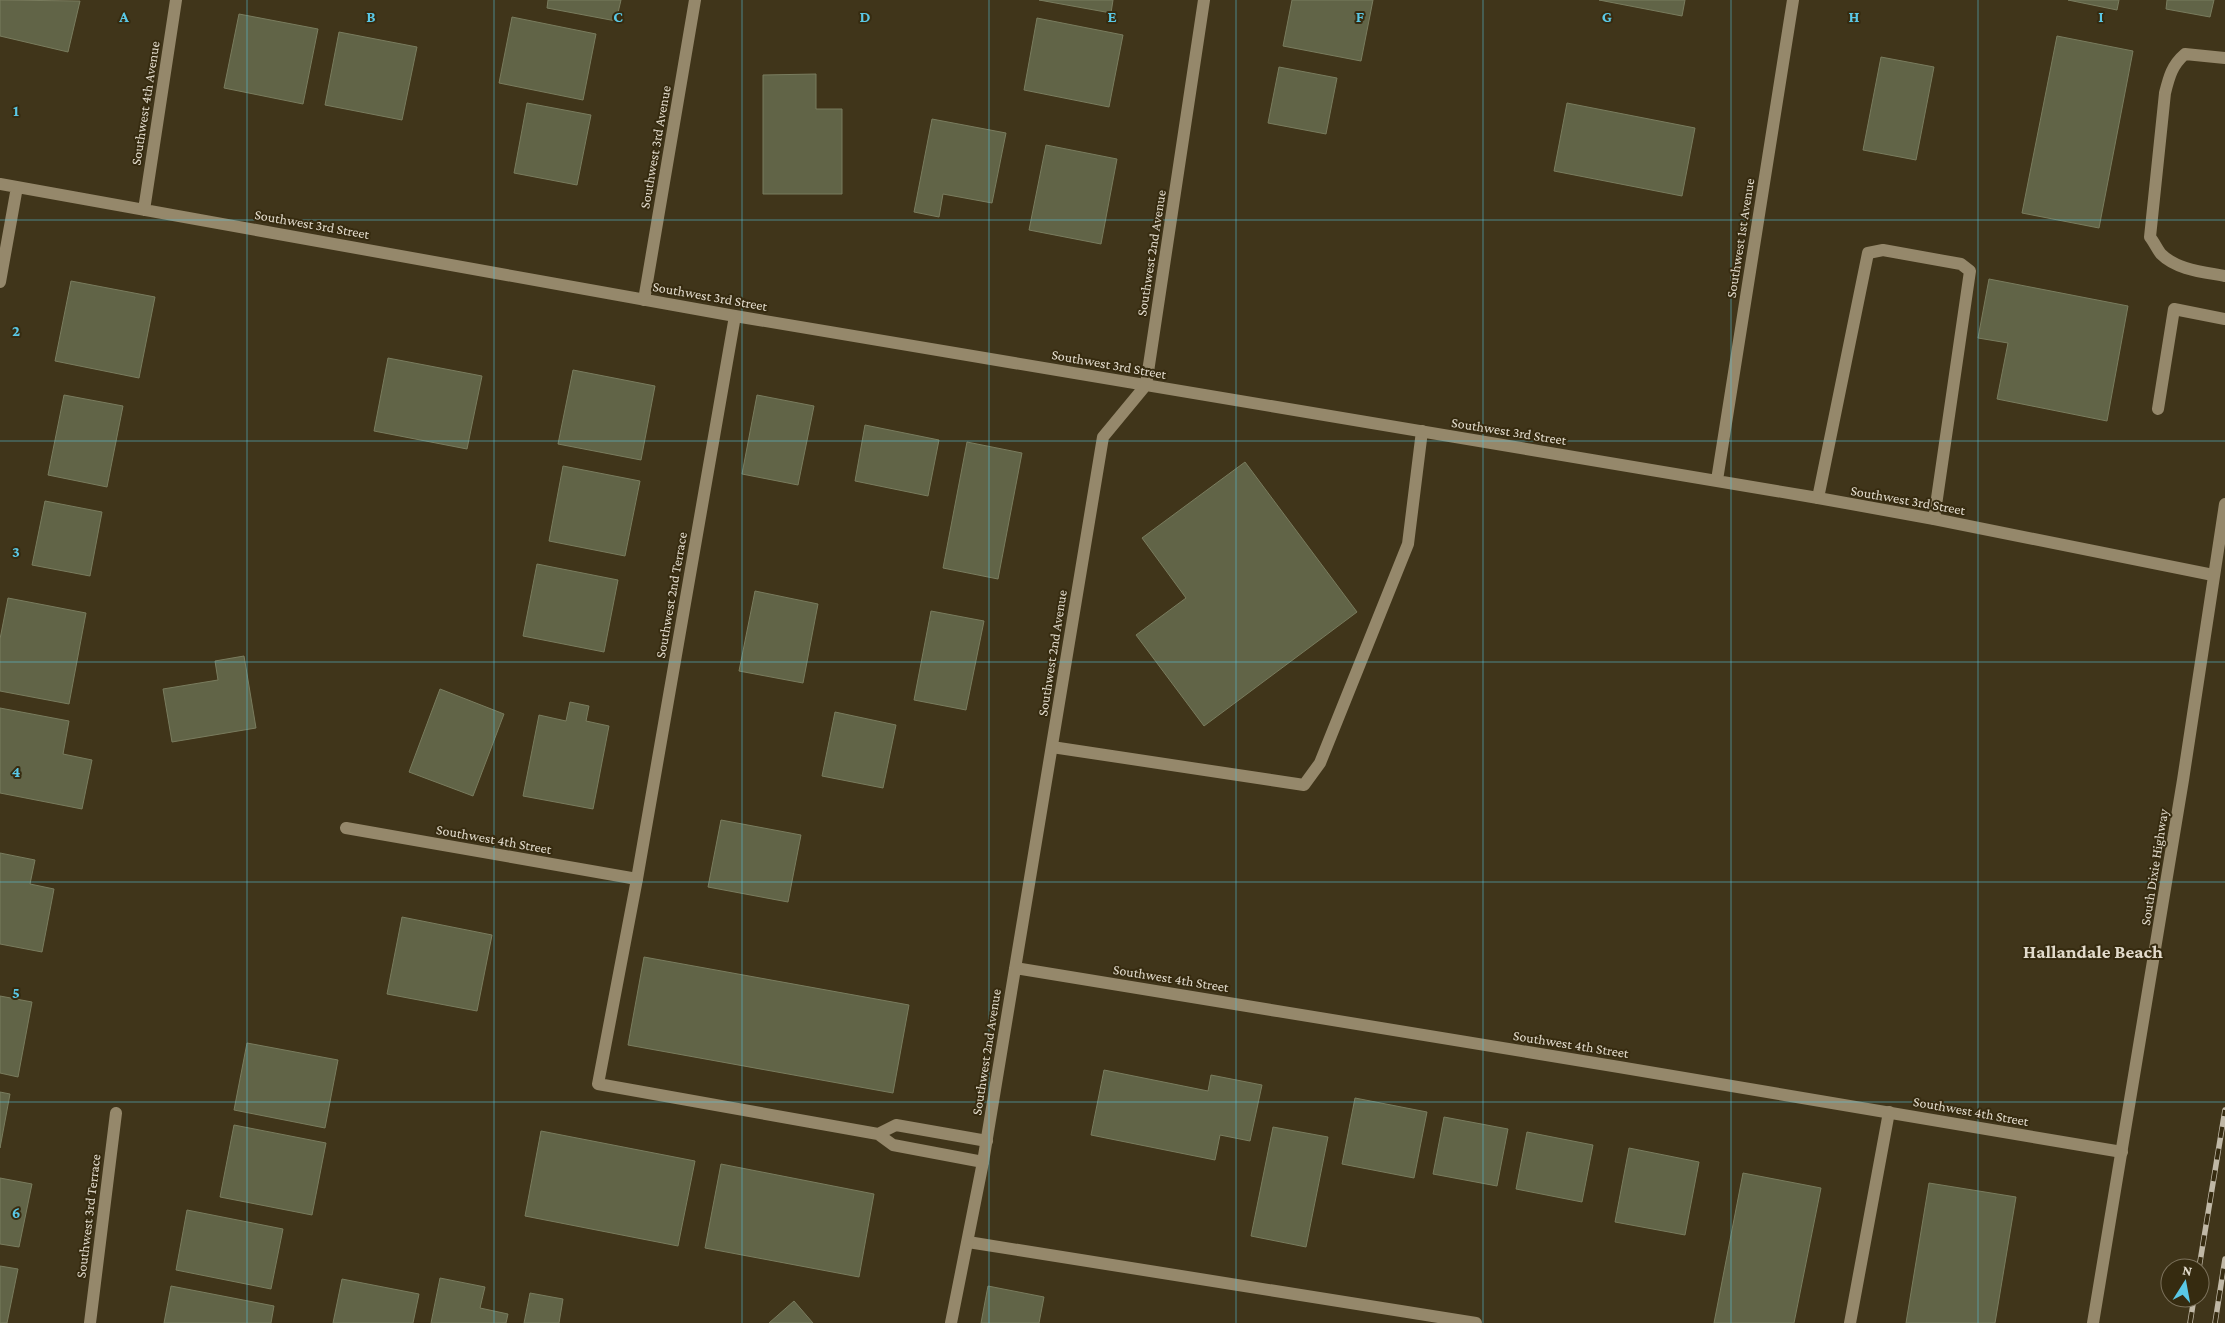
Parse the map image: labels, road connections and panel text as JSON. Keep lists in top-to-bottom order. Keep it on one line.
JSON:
{"streets":{"street":["Southwest 4th Avenue","Southwest 3rd Avenue","Southwest 3rd Street","Southwest 1st Avenue","Southwest 2nd Avenue","Southwest 2nd Terrace","Southwest 4th Street","South Dixie Highway","Southwest 3rd Terrace"]},"crossings":[["Southwest 4th Avenue","Southwest 3rd Street"],["Southwest 3rd Avenue","Southwest 3rd Street"],["Southwest 3rd Street","Southwest 1st Avenue"],["Southwest 3rd Street","Southwest 2nd Avenue"],["Southwest 3rd Street","Southwest 2nd Terrace"],["Southwest 3rd Street","South Dixie Highway"],["Southwest 2nd Avenue","Southwest 4th Street"],["Southwest 2nd Terrace","Southwest 4th Street"],["Southwest 4th Street","South Dixie Highway"]],"districts":["Hallandale Beach"],"north":"top","grid":{"columns":["A","B","C","D","E","F","G","H","I"],"rows":["1","2","3","4","5","6"]}}
